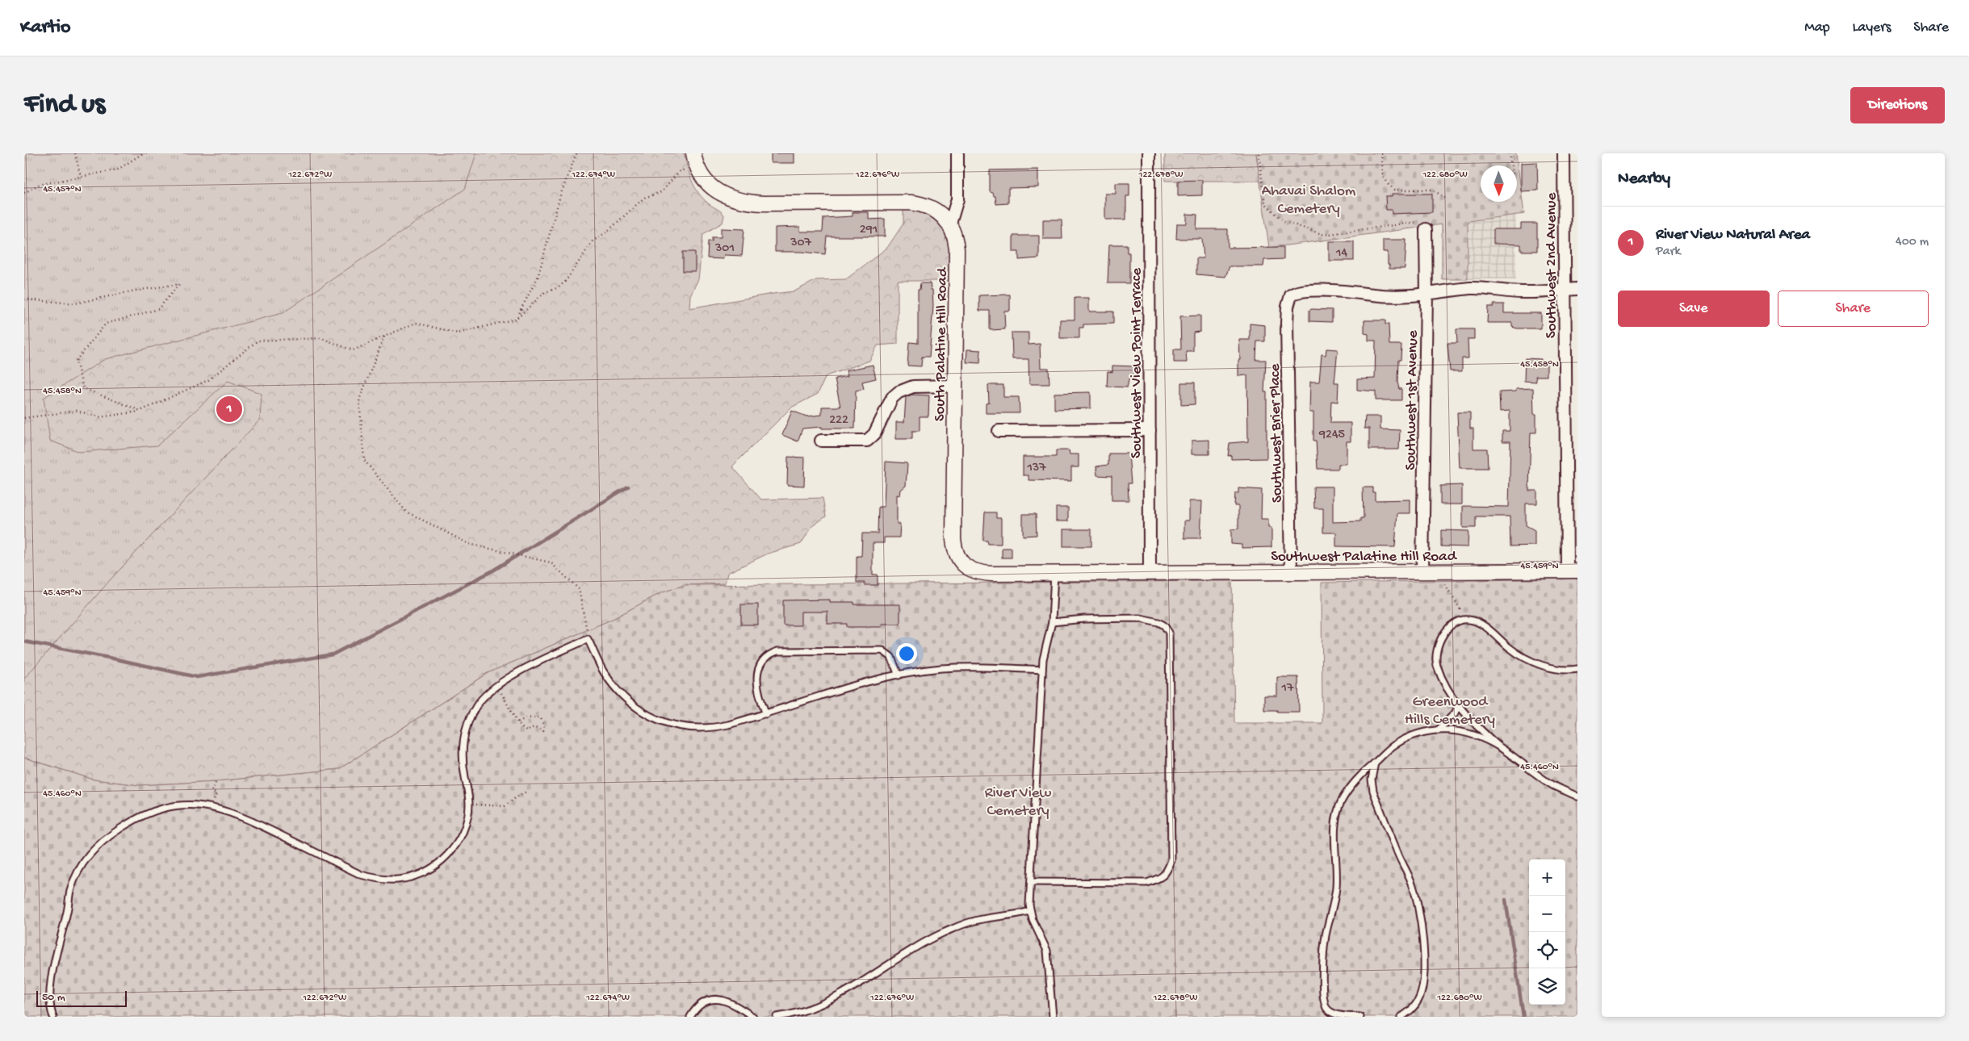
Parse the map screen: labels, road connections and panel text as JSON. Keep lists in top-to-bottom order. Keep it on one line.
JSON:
{"streets":{"street":["Southwest 2nd Avenue","South Palatine Hill Road","Southwest View Point Terrace","Southwest 1st Avenue","Southwest Brier Place","Southwest Palatine Hill Road"]},"crossings":[["Southwest 2nd Avenue","Southwest Palatine Hill Road"],["South Palatine Hill Road","Southwest View Point Terrace"],["South Palatine Hill Road","Southwest Palatine Hill Road"],["Southwest View Point Terrace","Southwest Palatine Hill Road"],["Southwest 1st Avenue","Southwest Brier Place"],["Southwest 1st Avenue","Southwest Palatine Hill Road"],["Southwest Brier Place","Southwest Palatine Hill Road"]],"parks":["Ahavai Shalom Cemetery","Greenwood Hills Cemetery","River View Cemetery"],"house_numbers":["291","307","301","14","222","9245","137","17"],"scale_bar":"50 m","north":"bottom","page":{"header":"Kartio","nav":["Map","Layers","Share"],"buttons":["Directions",["Save","Share"]],"title":"Find us","heading":"Nearby","list":[{"mark":"1","name":"River View Natural Area","note":"Park","value":"400 m"}],"pins":"1","map_buttons":["+","−"],"scale":"50 m"},"coordinates":["122.672°W","122.674°W","122.676°W","122.678°W","122.680°W","45.457°N","45.458°N","45.459°N","45.460°N"]}
